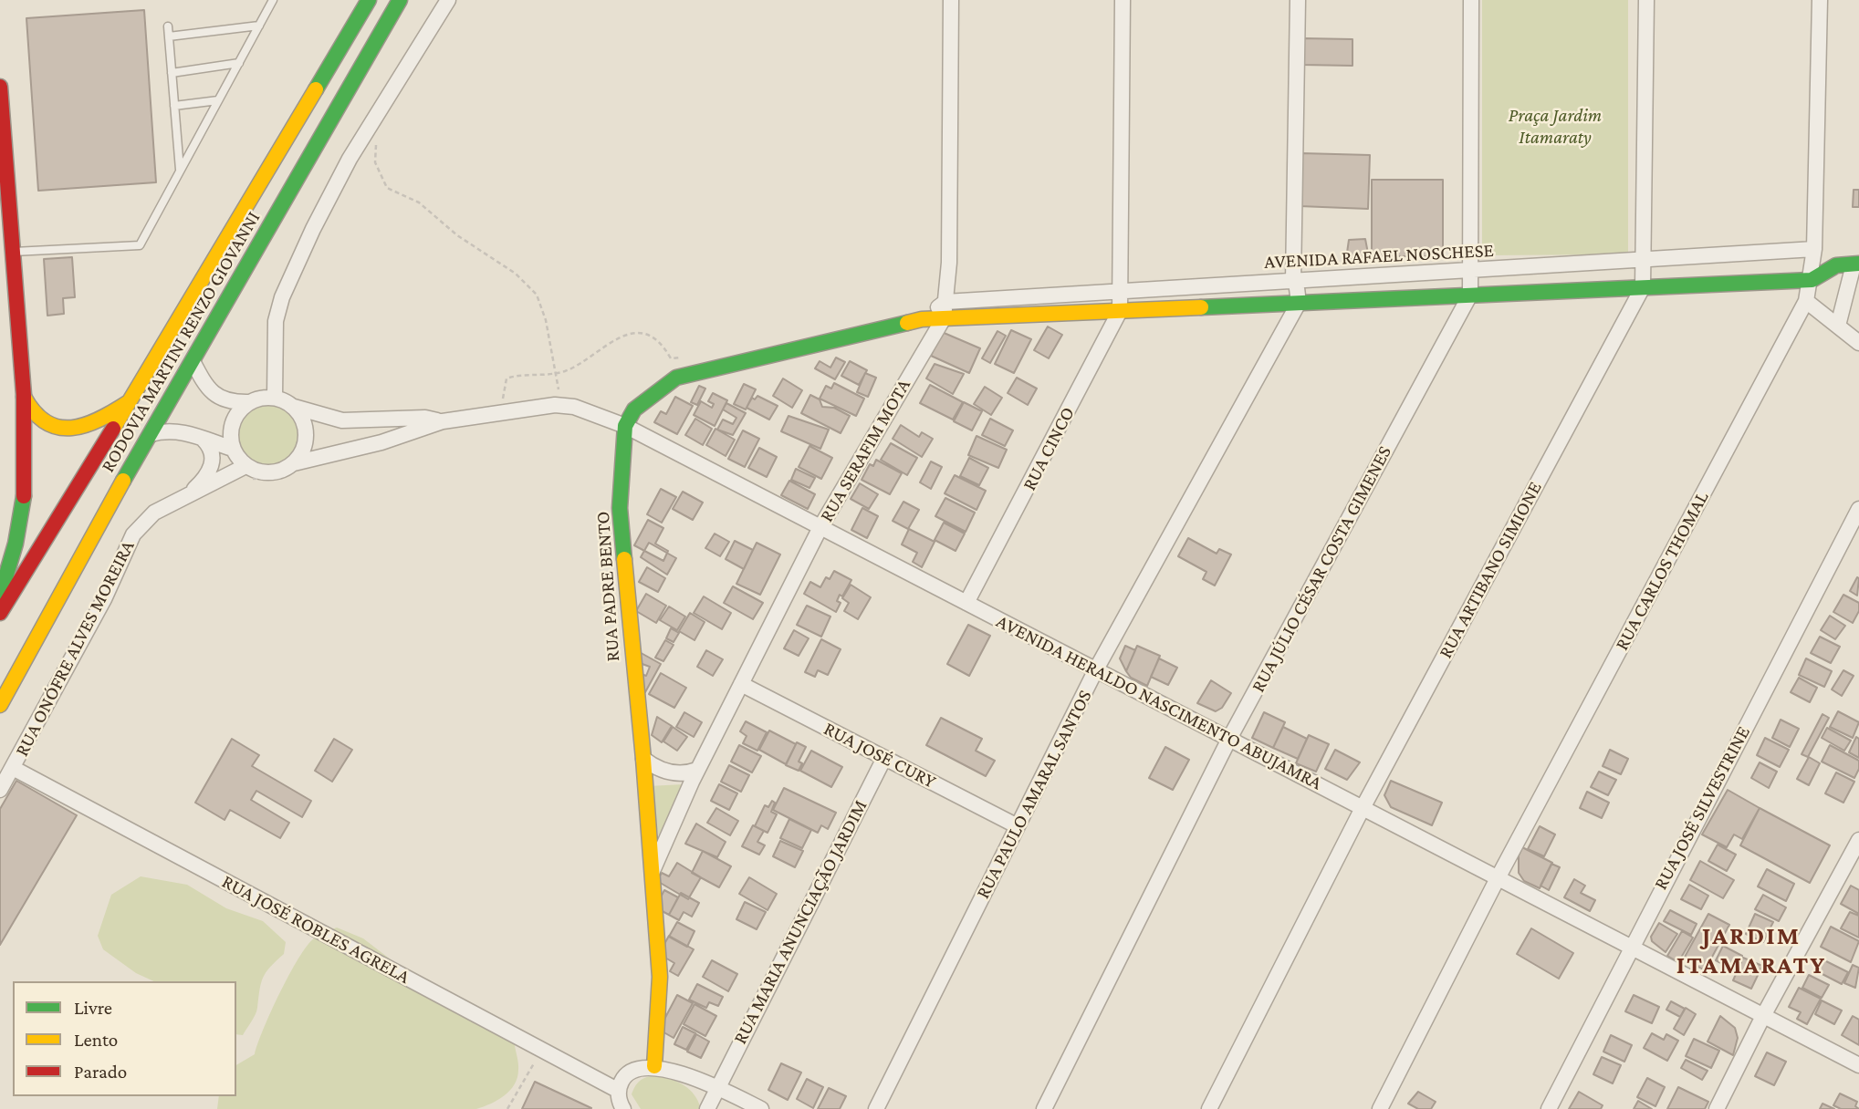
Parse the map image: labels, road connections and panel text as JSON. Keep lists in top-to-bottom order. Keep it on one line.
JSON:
{"streets":{"street":["AVENIDA RAFAEL NOSCHESE","RODOVIA MARTINI RENZO GIOVANNI","RUA CINCO","RUA SERAFIM MOTA","RUA JÚLIO CÉSAR COSTA GIMENES","RUA ARTIBANO SIMIONE","RUA CARLOS THOMAL","RUA PADRE BENTO","RUA ONÓFRE ALVES MOREIRA","AVENIDA HERALDO NASCIMENTO ABUJAMRA","RUA JOSÉ CURY","RUA PAULO AMARAL SANTOS","RUA JOSÉ SILVESTRINE","RUA MARIA ANUNCIAÇÃO JARDIM","RUA JOSÉ ROBLES AGRELA"]},"crossings":[["AVENIDA RAFAEL NOSCHESE","RUA CINCO"],["AVENIDA RAFAEL NOSCHESE","RUA SERAFIM MOTA"],["AVENIDA RAFAEL NOSCHESE","RUA CARLOS THOMAL"],["RUA CINCO","AVENIDA HERALDO NASCIMENTO ABUJAMRA"],["RUA SERAFIM MOTA","RUA PADRE BENTO"],["RUA SERAFIM MOTA","AVENIDA HERALDO NASCIMENTO ABUJAMRA"],["RUA SERAFIM MOTA","RUA JOSÉ CURY"],["RUA JÚLIO CÉSAR COSTA GIMENES","AVENIDA HERALDO NASCIMENTO ABUJAMRA"],["RUA ARTIBANO SIMIONE","AVENIDA HERALDO NASCIMENTO ABUJAMRA"],["RUA CARLOS THOMAL","AVENIDA HERALDO NASCIMENTO ABUJAMRA"],["RUA PADRE BENTO","AVENIDA HERALDO NASCIMENTO ABUJAMRA"],["RUA ONÓFRE ALVES MOREIRA","AVENIDA HERALDO NASCIMENTO ABUJAMRA"],["RUA ONÓFRE ALVES MOREIRA","RUA JOSÉ ROBLES AGRELA"],["AVENIDA HERALDO NASCIMENTO ABUJAMRA","RUA PAULO AMARAL SANTOS"],["AVENIDA HERALDO NASCIMENTO ABUJAMRA","RUA JOSÉ SILVESTRINE"],["RUA JOSÉ CURY","RUA PAULO AMARAL SANTOS"],["RUA JOSÉ CURY","RUA MARIA ANUNCIAÇÃO JARDIM"]],"districts":["JARDIM ITAMARATY"],"parks":["Praça Jardim Itamaraty"],"legend":["Livre","Lento","Parado"]}
